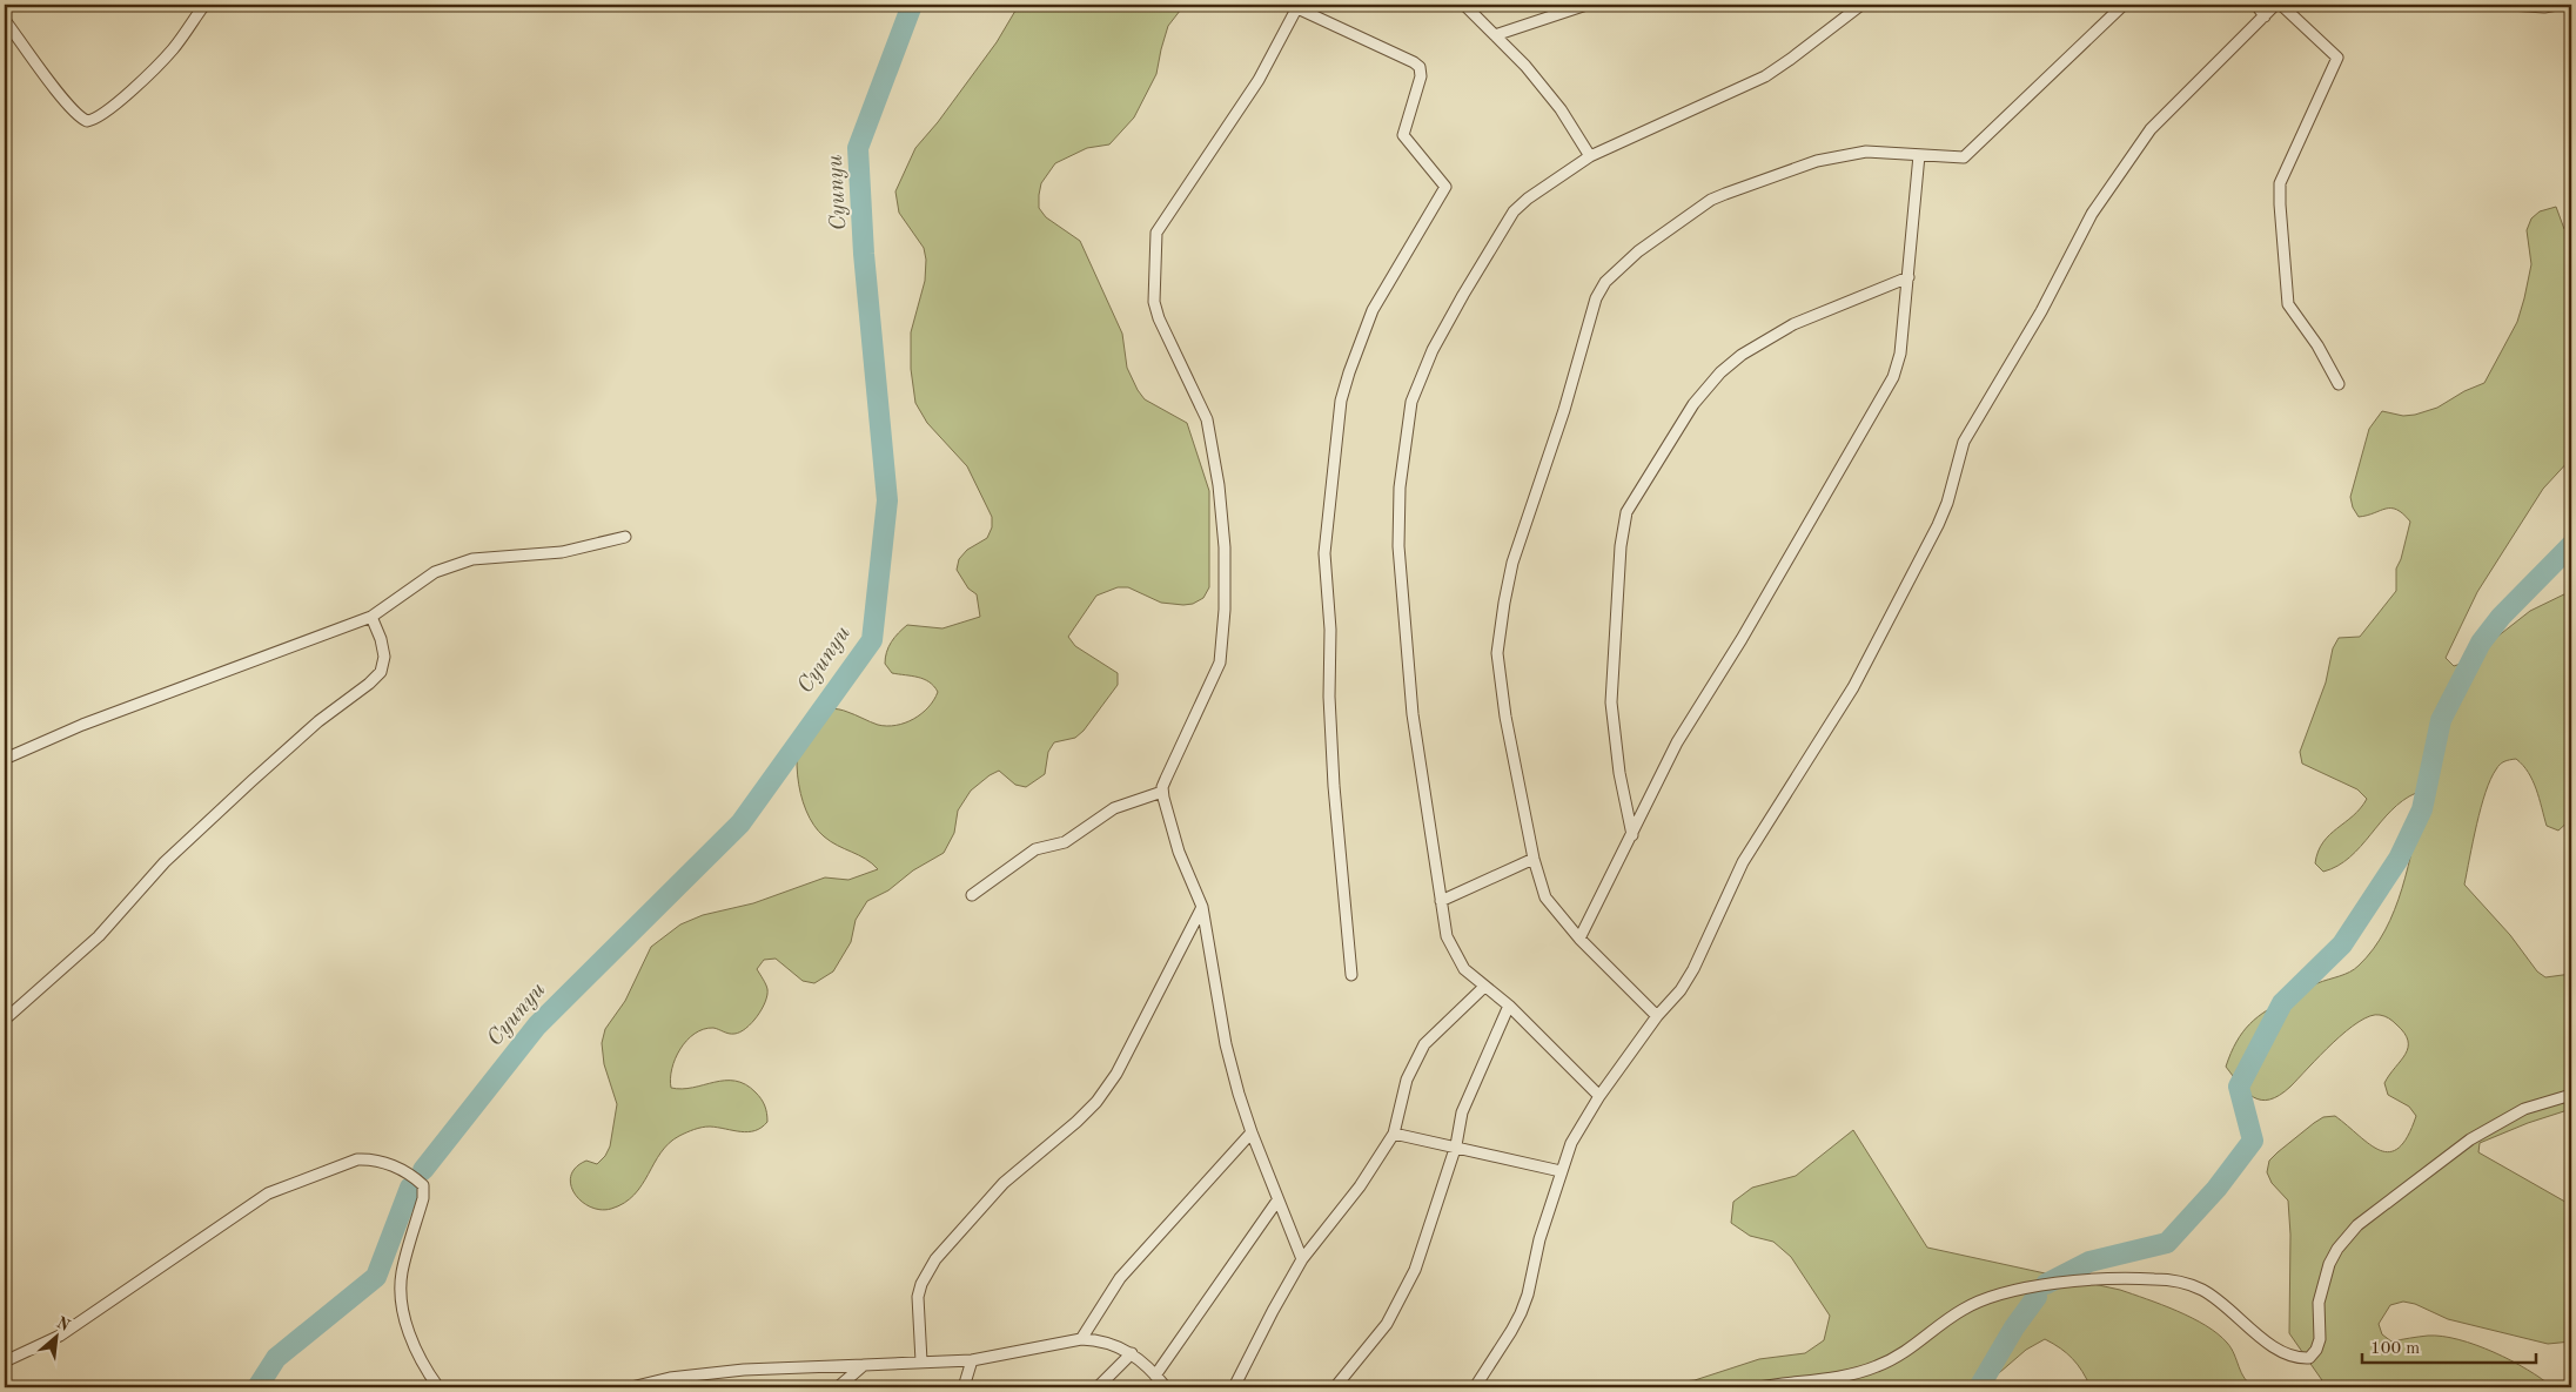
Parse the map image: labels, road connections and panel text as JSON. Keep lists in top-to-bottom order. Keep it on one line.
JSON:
{"water":["Cyunyu"],"scale_bar":"100 m","north":"top right"}
